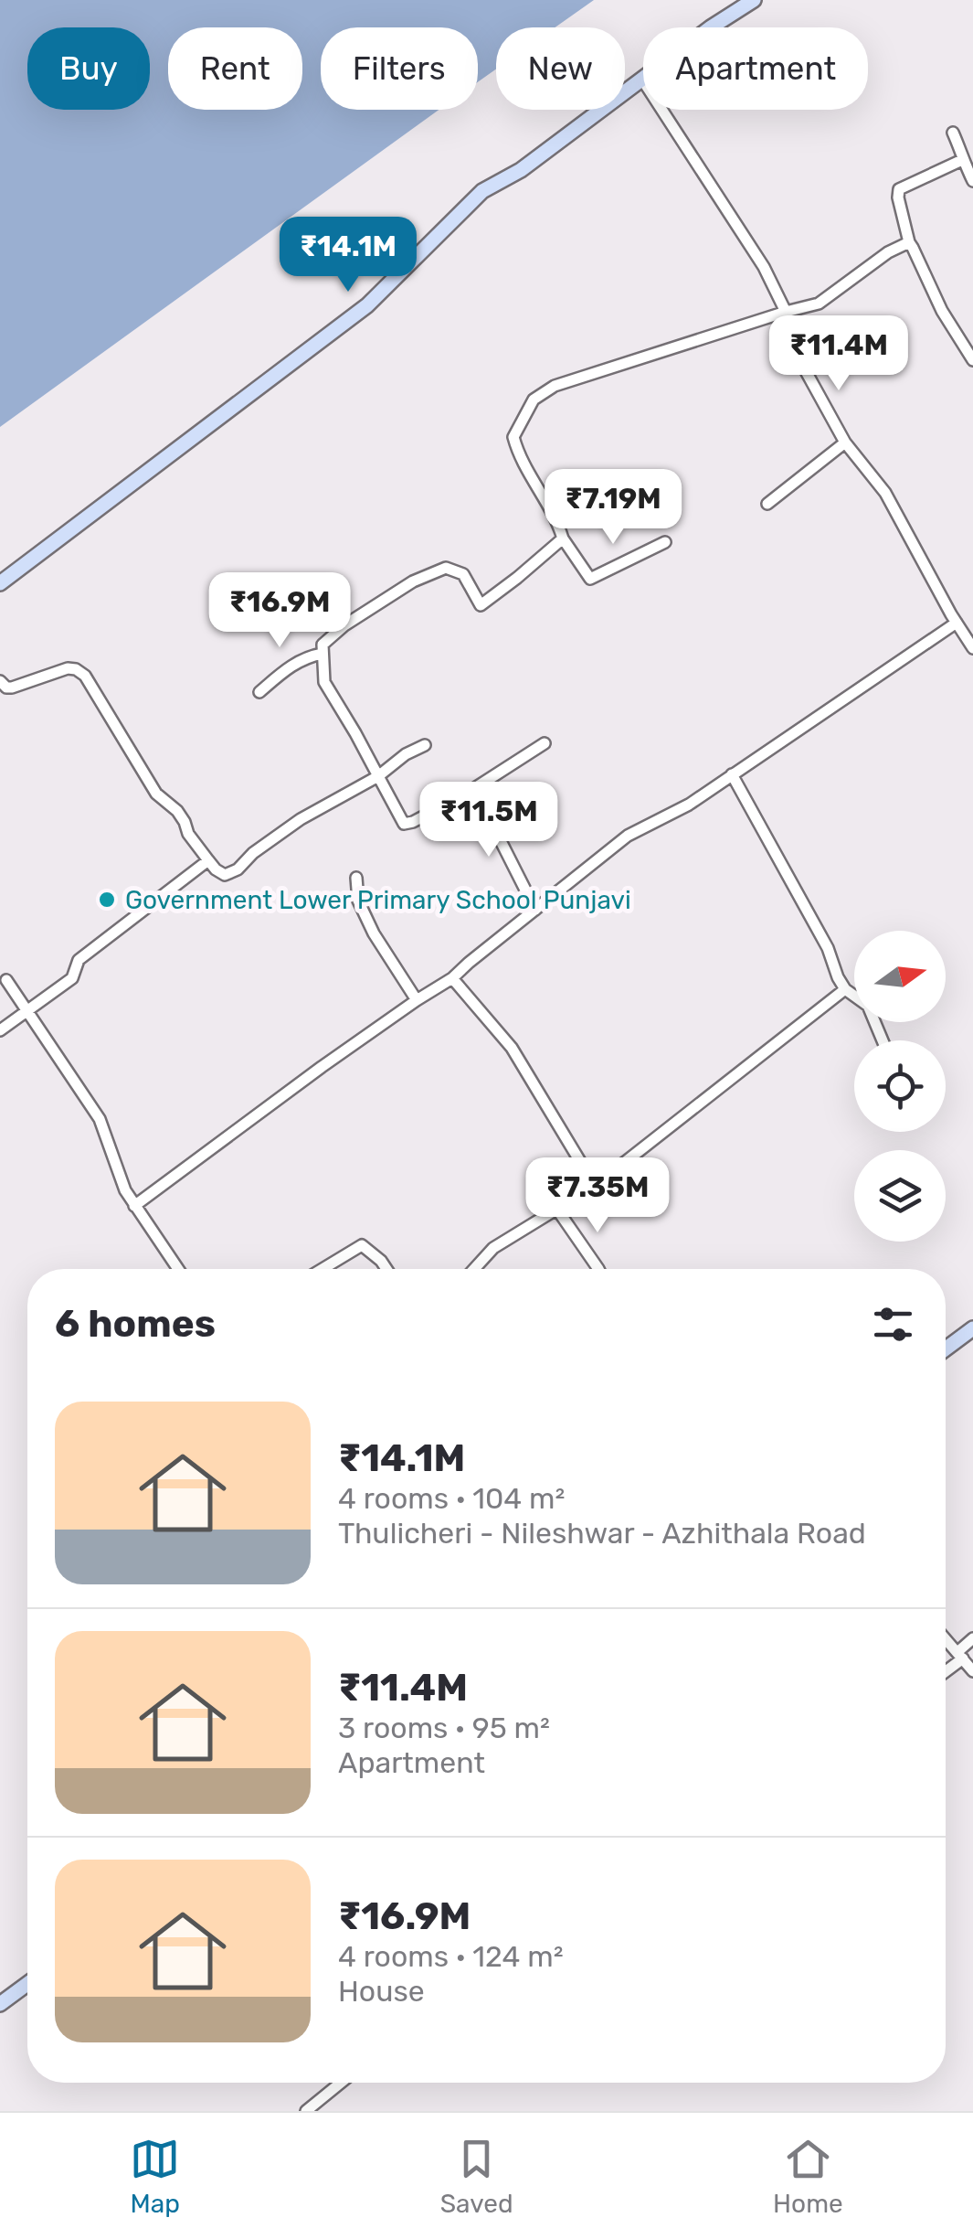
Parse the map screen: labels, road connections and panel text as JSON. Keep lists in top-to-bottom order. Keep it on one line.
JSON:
{"places":["Government Lower Primary School Punjavi"],"north":"right","page":{"chip":["Buy","Rent","Filters","New","Apartment"],"price":["₹14.1M","₹11.4M","₹7.19M","₹16.9M","₹11.5M","₹7.35M"],"heading":"6 homes","list":[{"name":"₹14.1M","note":"4 rooms · 104 m² · Thulicheri - Nileshwar - Azhithala Road"},{"name":"₹11.4M","note":"3 rooms · 95 m² · Apartment"},{"name":"₹16.9M","note":"4 rooms · 124 m² · House"}],"tabs":["Map","Saved","Home"]}}
